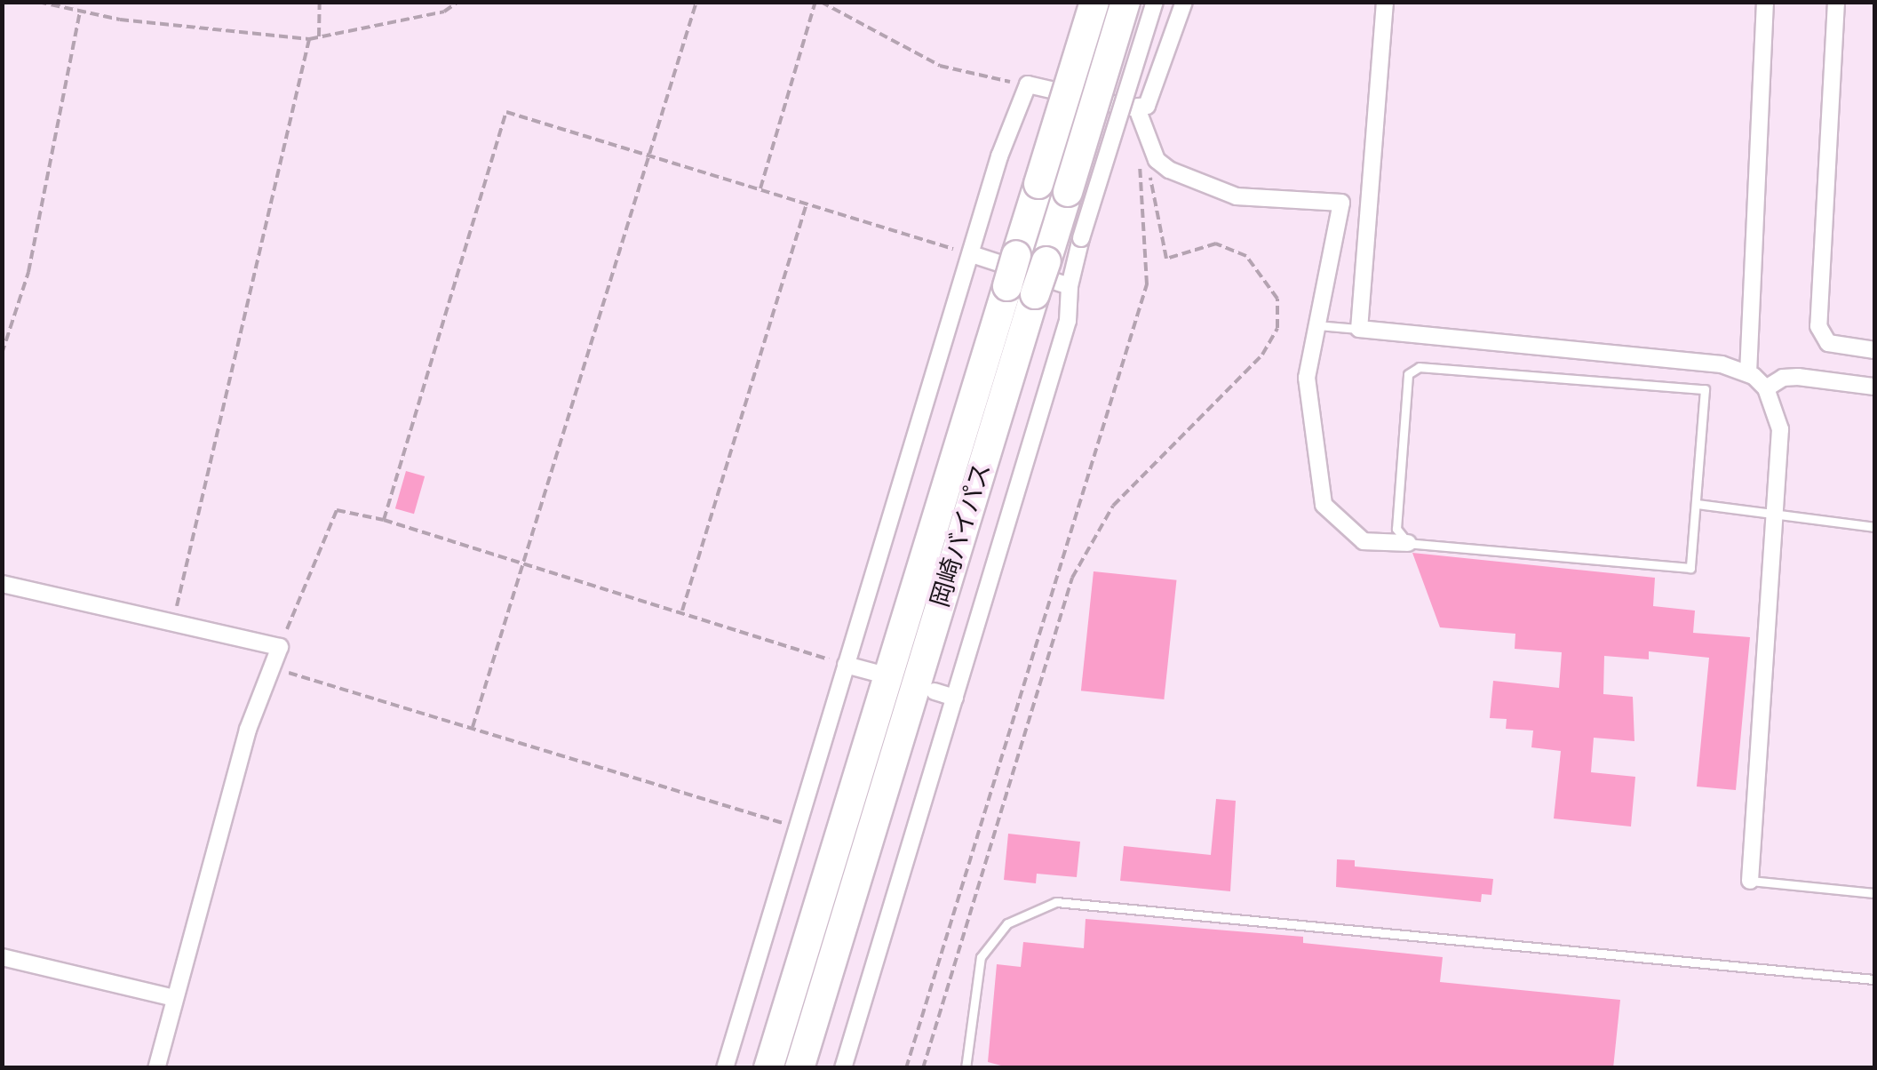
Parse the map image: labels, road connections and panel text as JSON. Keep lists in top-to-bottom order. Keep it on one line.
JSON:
{"streets":{"highway":["岡崎バイパス"]}}
